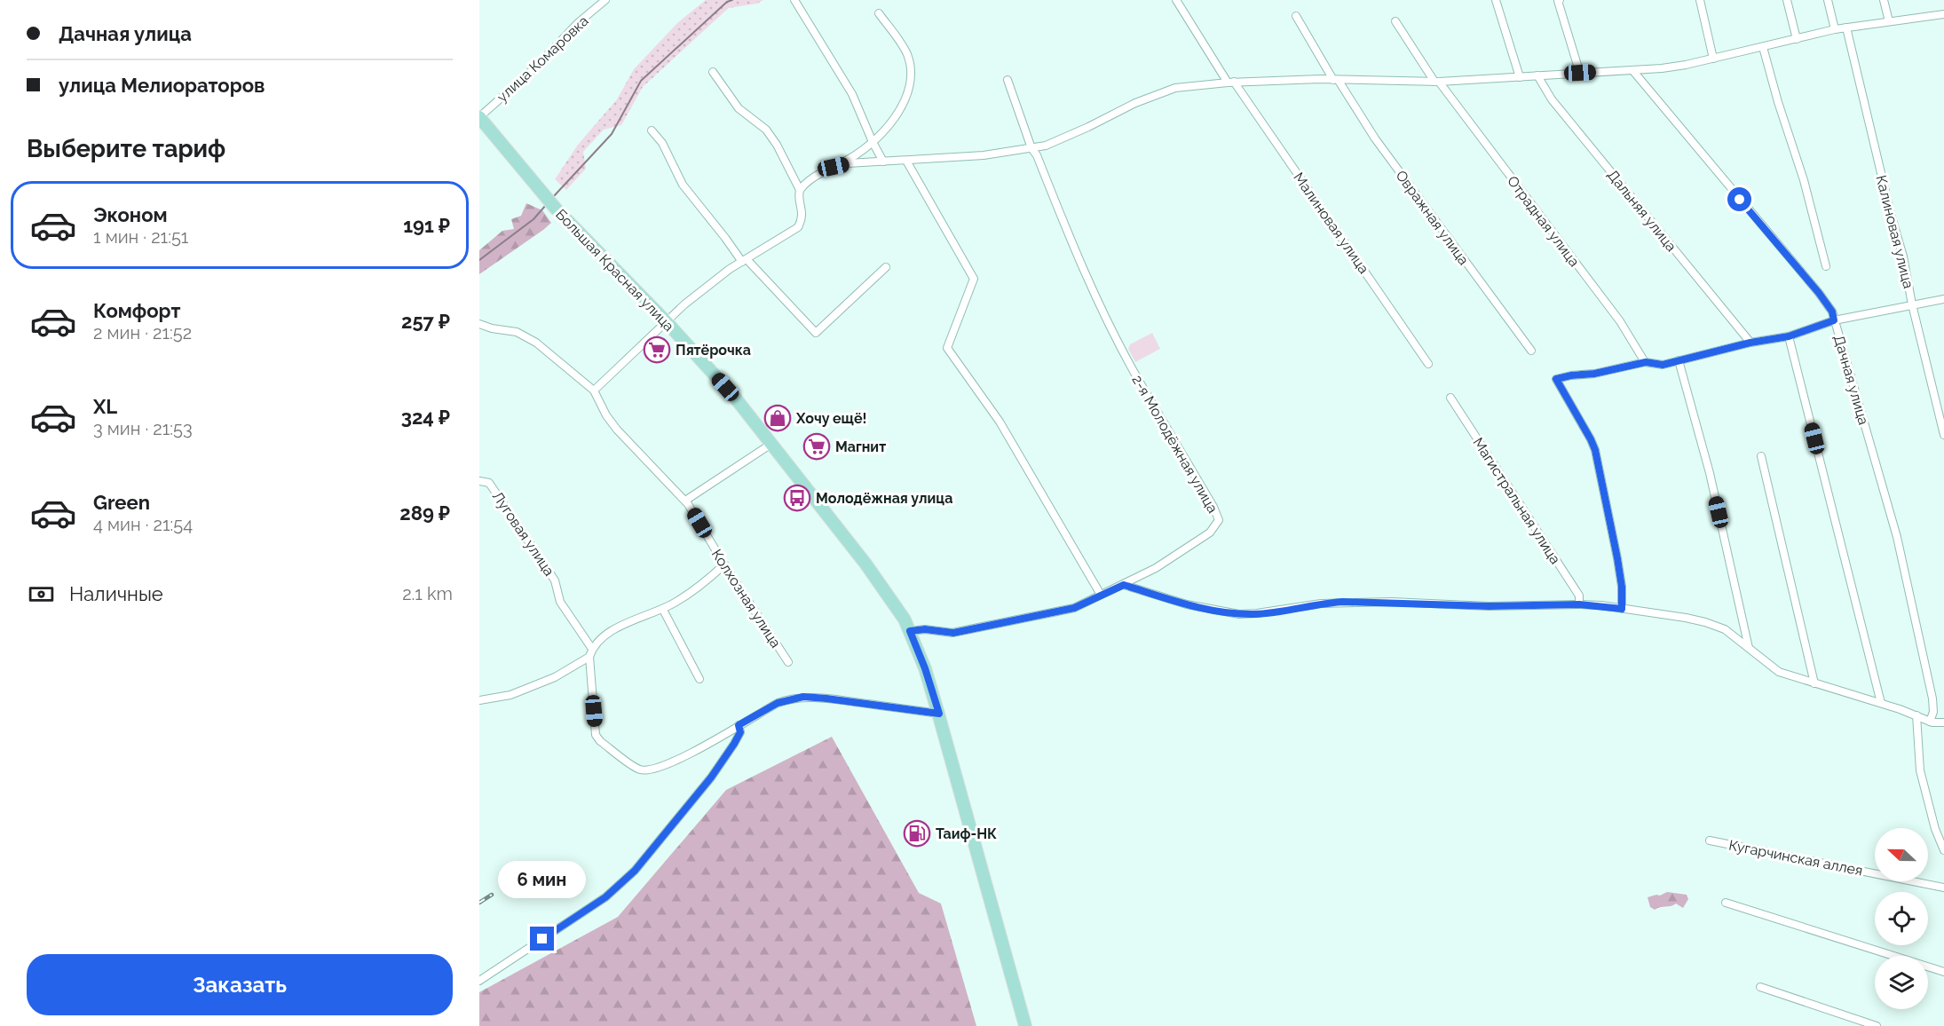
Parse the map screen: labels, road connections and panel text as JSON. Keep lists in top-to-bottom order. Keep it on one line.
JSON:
{"streets":{"main road":["Большая Красная улица"],"street":["улица Комаровка","Дальняя улица","Овражная улица","Отрадная улица","Малиновая улица","Калиновая улица","Дачная улица","2-я Молодёжная улица","Магистральная улица","Луговая улица","Колхозная улица","Кугарчинская аллея"]},"crossings":[["улица Комаровка","Большая Красная улица"],["Большая Красная улица","2-я Молодёжная улица"]],"places":{"supermarket":["Пятёрочка","Магнит"],"shop":["Хочу ещё!"],"bus stop":["Молодёжная улица"],"fuel station":["Таиф-НК"]},"north":"left","page":{"banner":["Дачная улица","улица Мелиораторов"],"heading":"Выберите тариф","list":[{"name":"Эконом","note":"1 мин · 21:51","value":"191 ₽"},{"name":"Комфорт","note":"2 мин · 21:52","value":"257 ₽"},{"name":"XL","note":"3 мин · 21:53","value":"324 ₽"},{"name":"Green","note":"4 мин · 21:54","value":"289 ₽"}],"pay":["Наличные","2.1 km"],"bubble":"6 мин","buttons":"Заказать"}}
